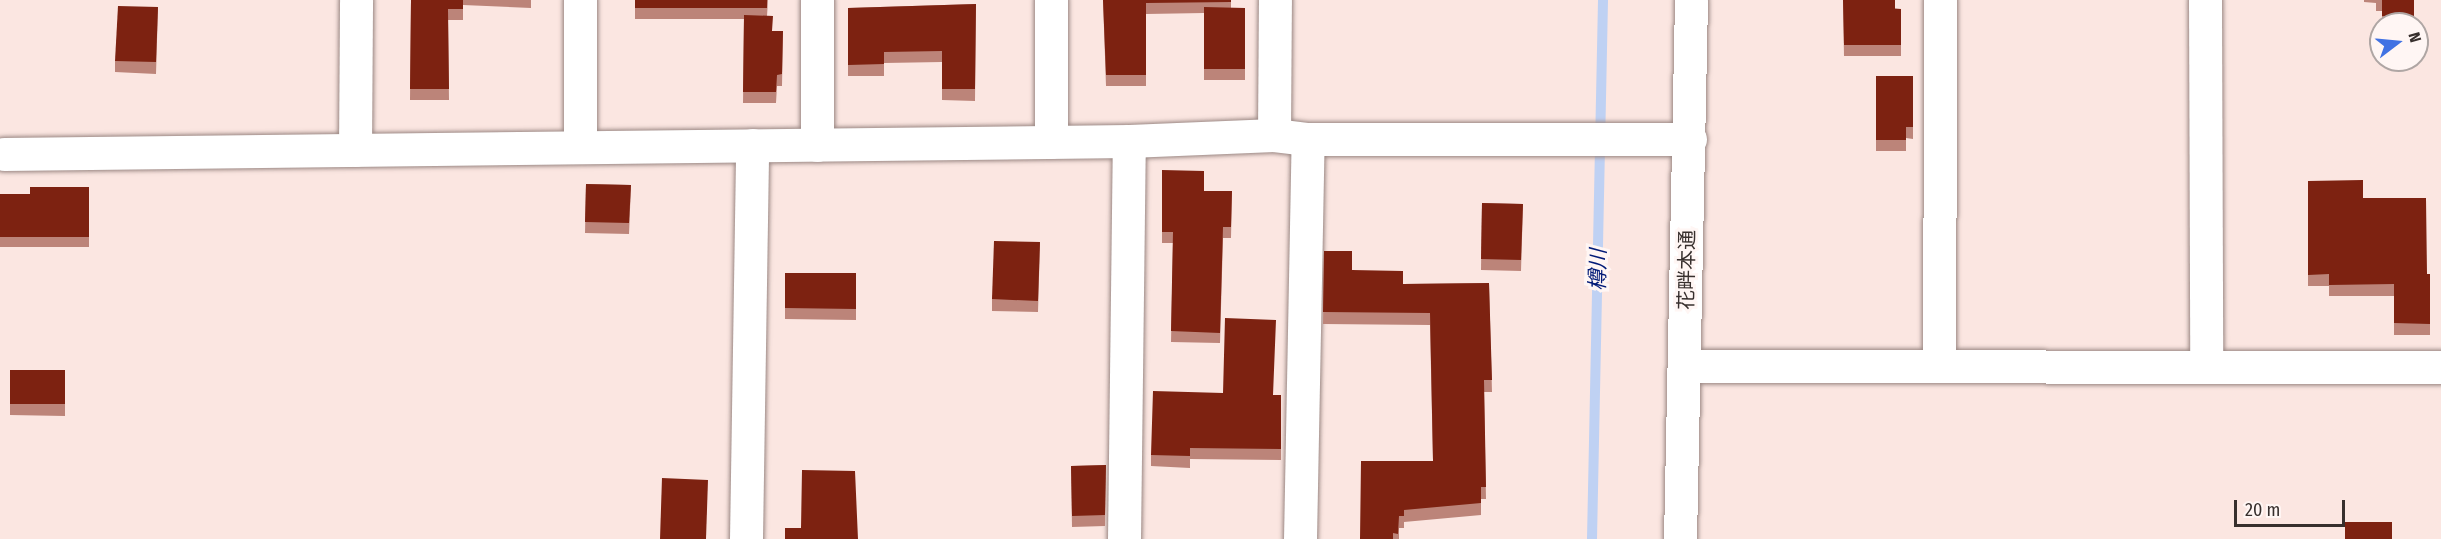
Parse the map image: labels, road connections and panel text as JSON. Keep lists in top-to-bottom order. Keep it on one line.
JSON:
{"streets":{"street":["花畔本通"]},"water":["樽川"],"scale_bar":"20 m","north":"right"}
